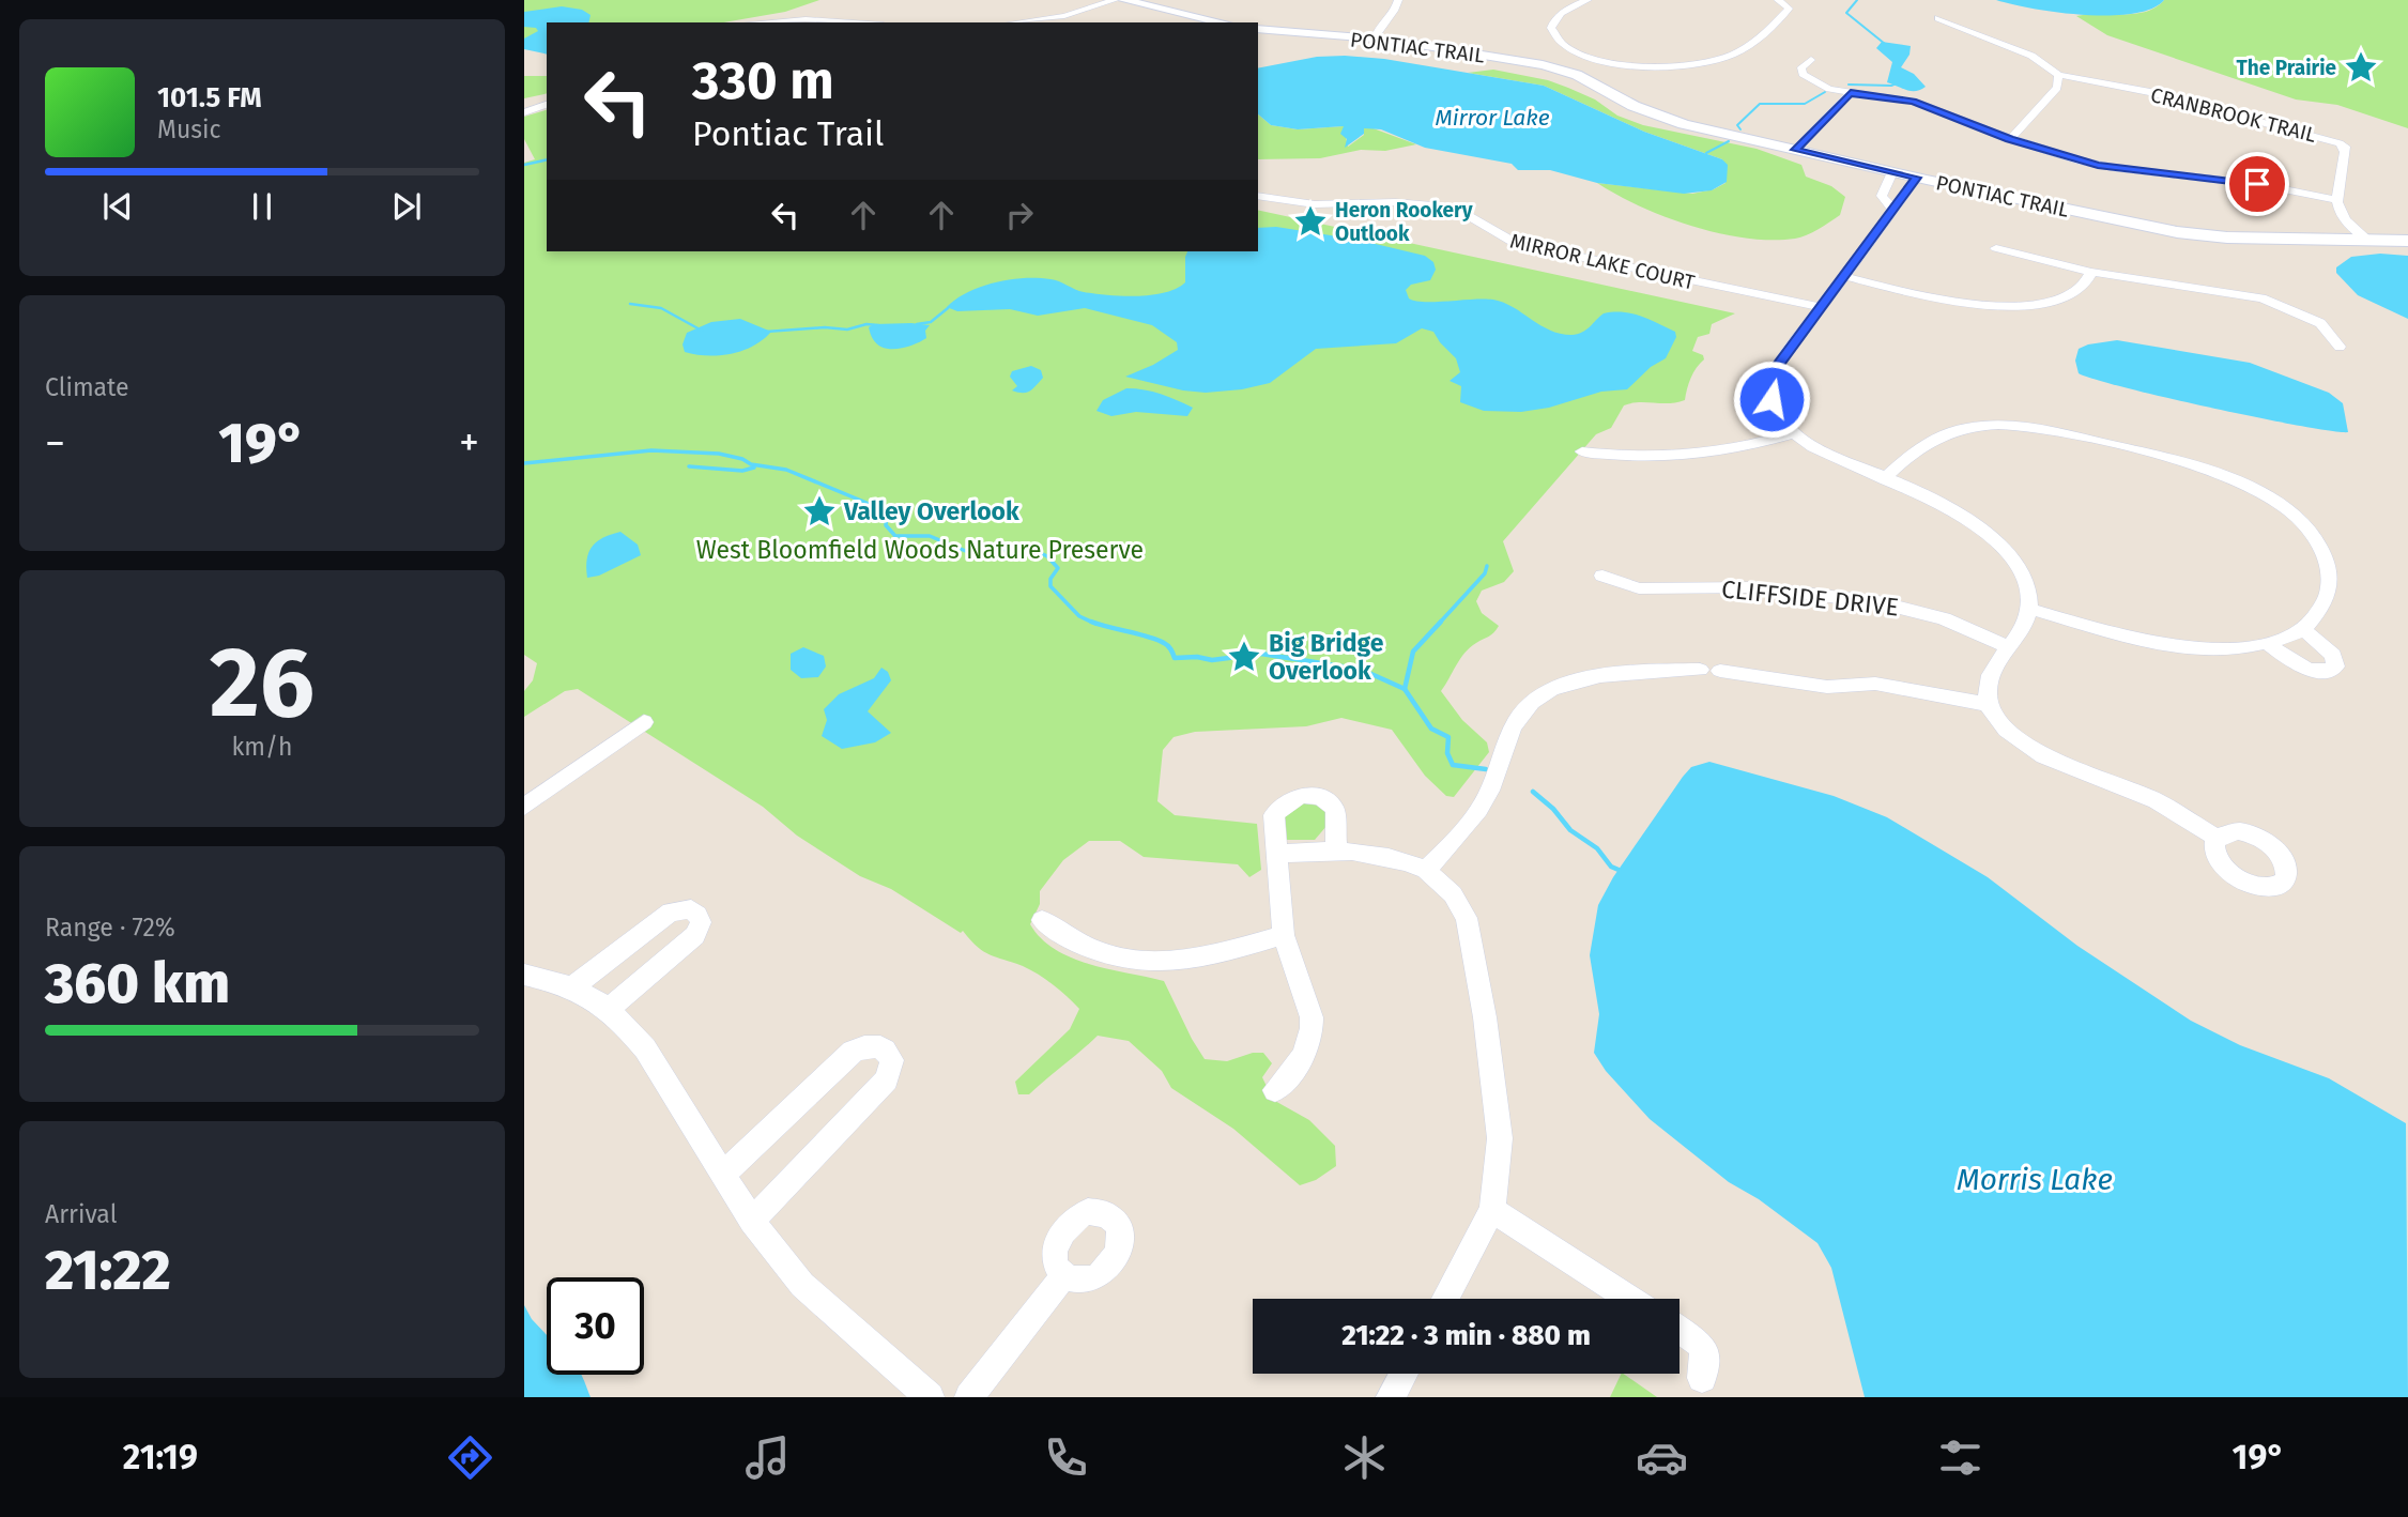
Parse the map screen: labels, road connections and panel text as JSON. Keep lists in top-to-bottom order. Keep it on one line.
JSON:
{"streets":{"main road":["PONTIAC TRAIL"],"street":["CRANBROOK TRAIL","MIRROR LAKE COURT","CLIFFSIDE DRIVE"]},"water":["Mirror Lake","Morris Lake"],"parks":["West Bloomfield Woods Nature Preserve"],"places":{"place":["The Prairie","Heron Rookery Outlook","Valley Overlook","Big Bridge Overlook"]},"page":{"turn":["330 m","Pontiac Trail"],"song":["101.5 FM","Music"],"tile":["Climate",["26","km/h"],["Range · 72%","360 km"],["Arrival","21:22"]],"heat":["−","19°","+"],"limit":"30","trip":"21:22 · 3 min · 880 m","tabs":["21:19","19°"]}}
